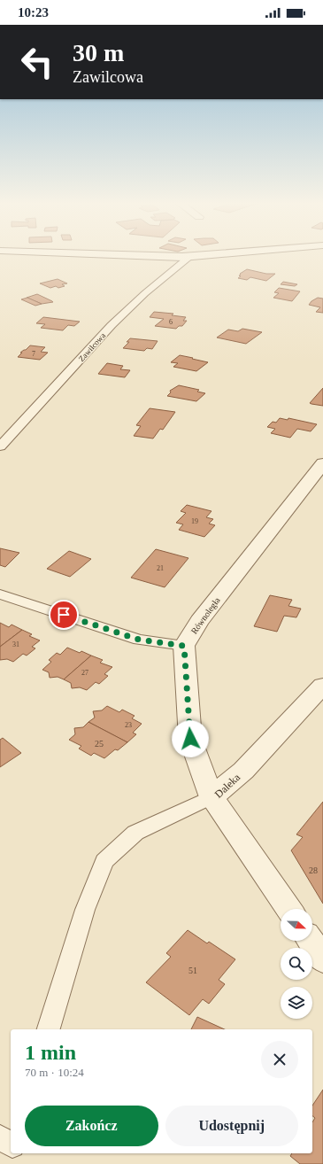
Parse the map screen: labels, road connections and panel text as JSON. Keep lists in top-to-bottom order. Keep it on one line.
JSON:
{"streets":{"street":["Równoległa","Daleka"],"lane":["Zawilcowa"]},"house_numbers":["6","7","19","21","31","27","23","25","28","51"],"north":"right","page":{"status":"10:23","turn":["30 m","Zawilcowa"],"heading":["1 min","70 m · 10:24"],"buttons":["Zakończ","Udostępnij"]}}
